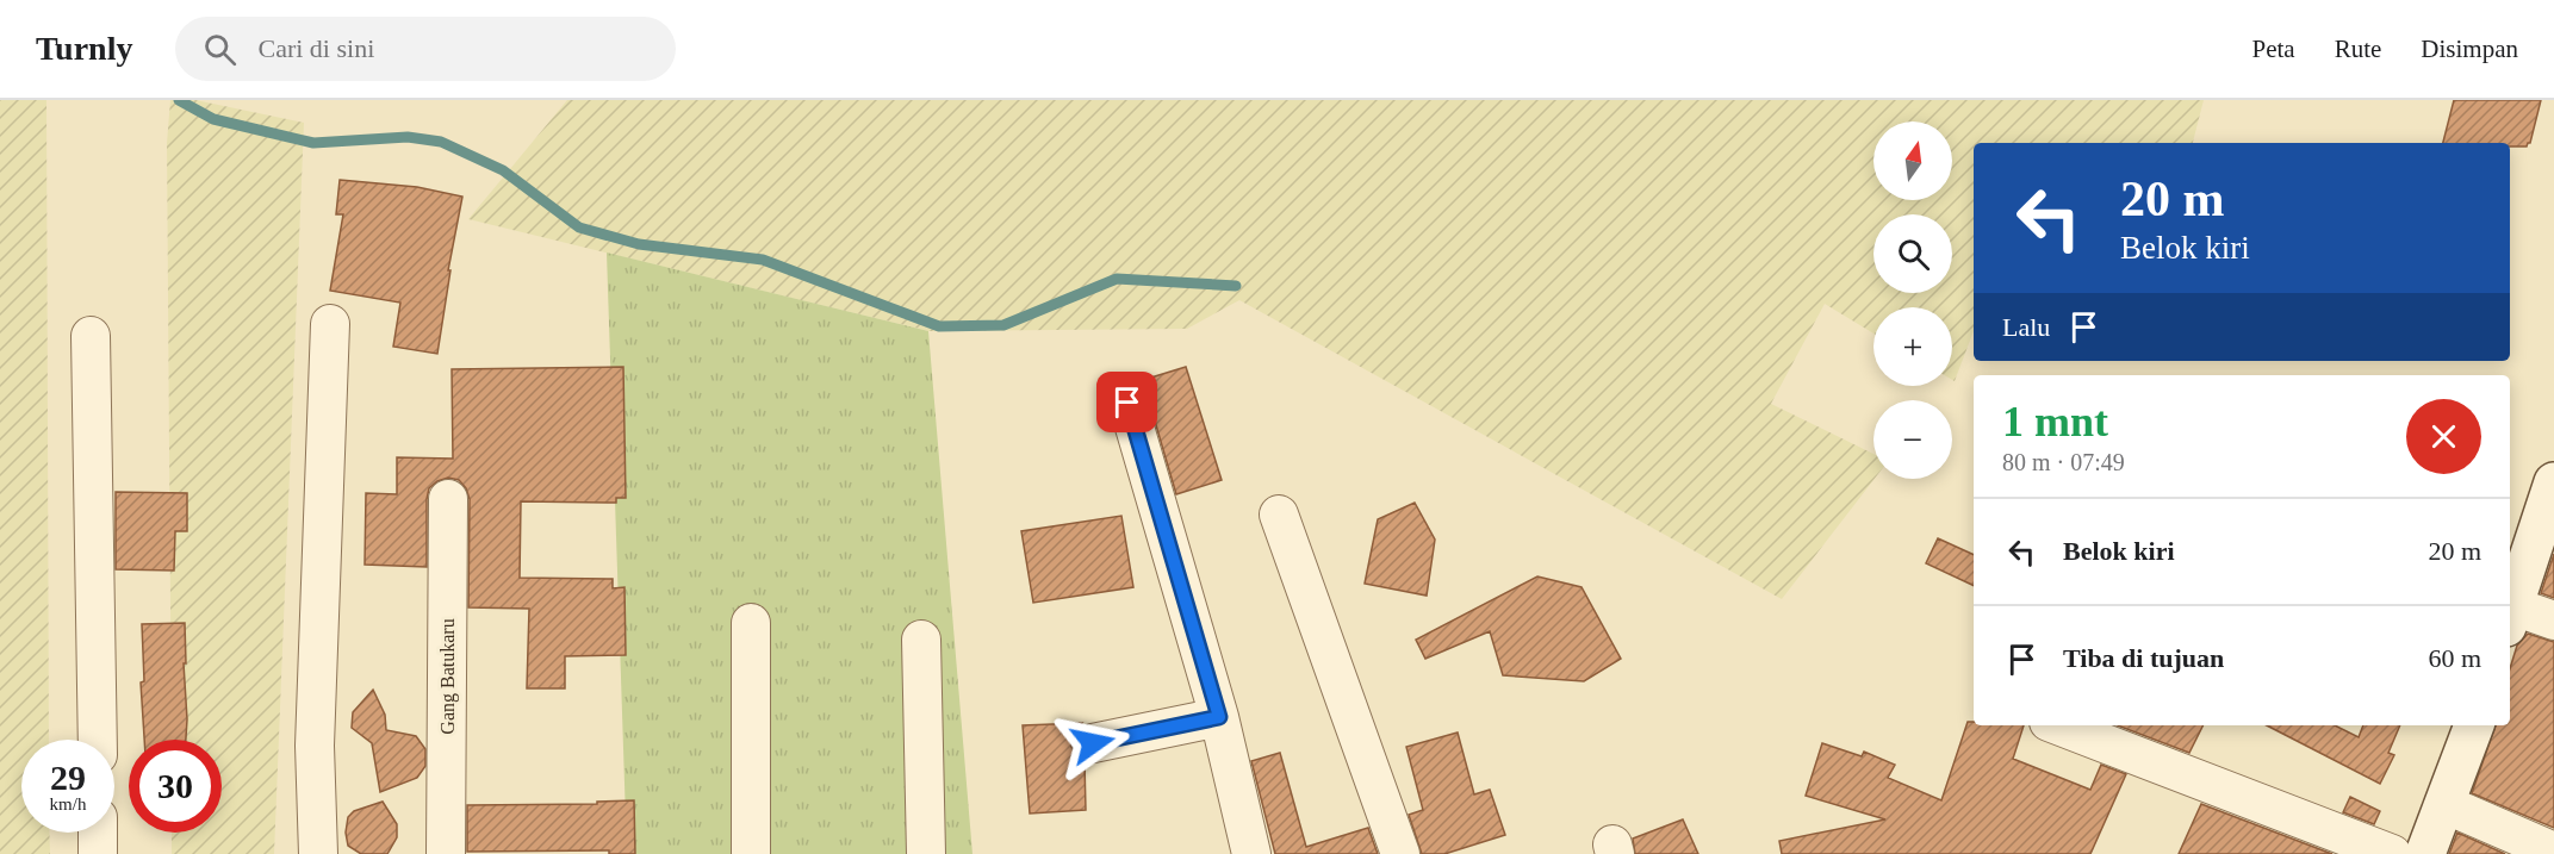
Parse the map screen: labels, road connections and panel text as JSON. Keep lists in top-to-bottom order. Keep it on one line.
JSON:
{"streets":{"street":["Gang Batukaru"]},"north":"top","page":{"header":"Turnly","search":"Cari di sini","nav":["Peta","Rute","Disimpan"],"map_buttons":["+","−"],"turn":["20 m","Belok kiri"],"then":"Lalu","heading":["1 mnt","80 m · 07:49"],"list":[{"name":"Belok kiri","value":"20 m"},{"name":"Tiba di tujuan","value":"60 m"}],"speed":"29 km/h","limit":"30"}}
